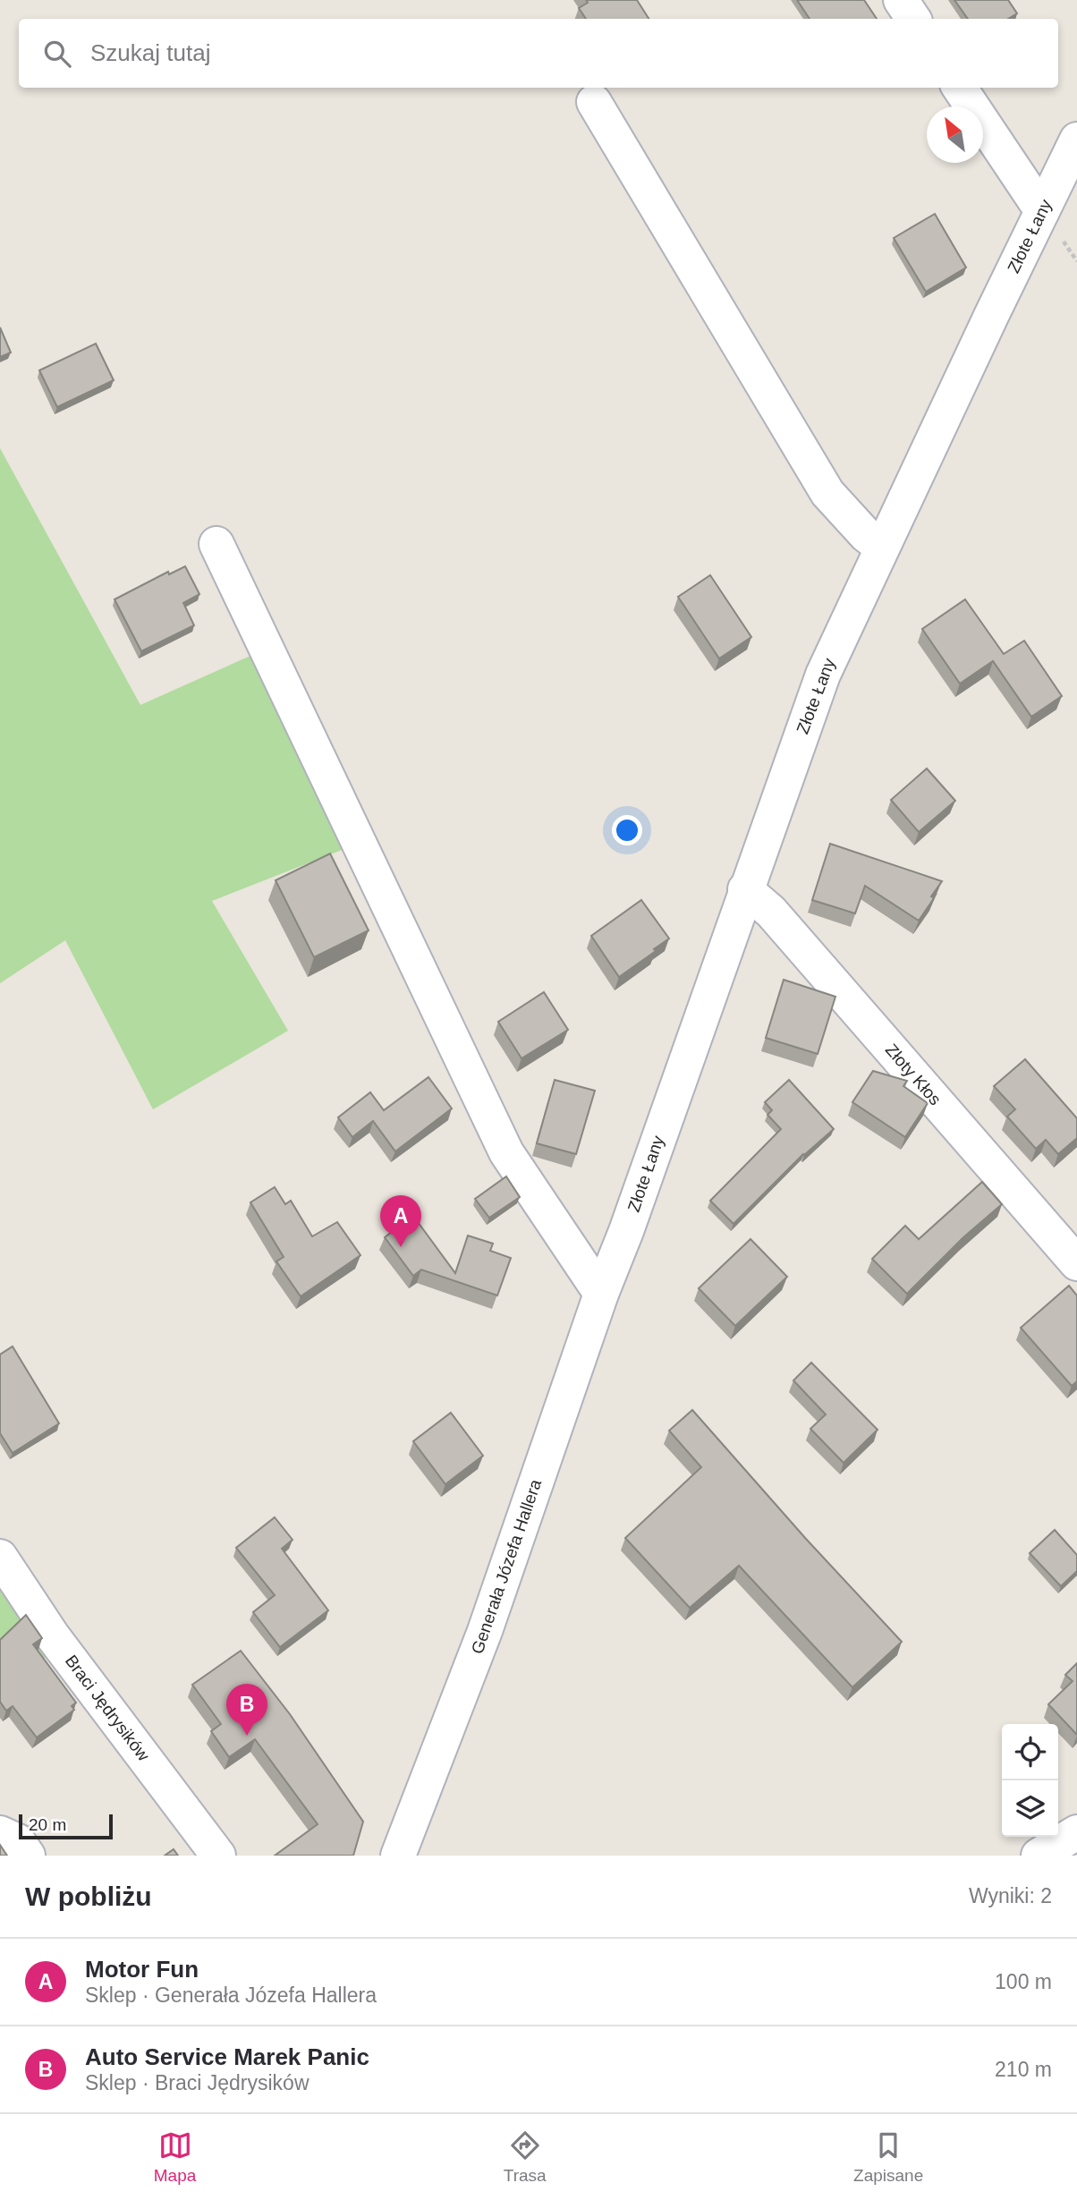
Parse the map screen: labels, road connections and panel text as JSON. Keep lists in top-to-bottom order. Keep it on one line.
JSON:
{"streets":{"street":["Złote Łany","Złoty Kłos","Generała Józefa Hallera","Braci Jędrysików"]},"crossings":[["Złote Łany","Złoty Kłos"],["Złote Łany","Generała Józefa Hallera"]],"scale_bar":"20 m","north":"top left","page":{"search":"Szukaj tutaj","pins":["A","B"],"scale":"20 m","heading":["W pobliżu","Wyniki: 2"],"list":[{"mark":"A","name":"Motor Fun","note":"Sklep · Generała Józefa Hallera","value":"100 m"},{"mark":"B","name":"Auto Service Marek Panic","note":"Sklep · Braci Jędrysików","value":"210 m"}],"nav":["Mapa","Trasa","Zapisane"]}}
